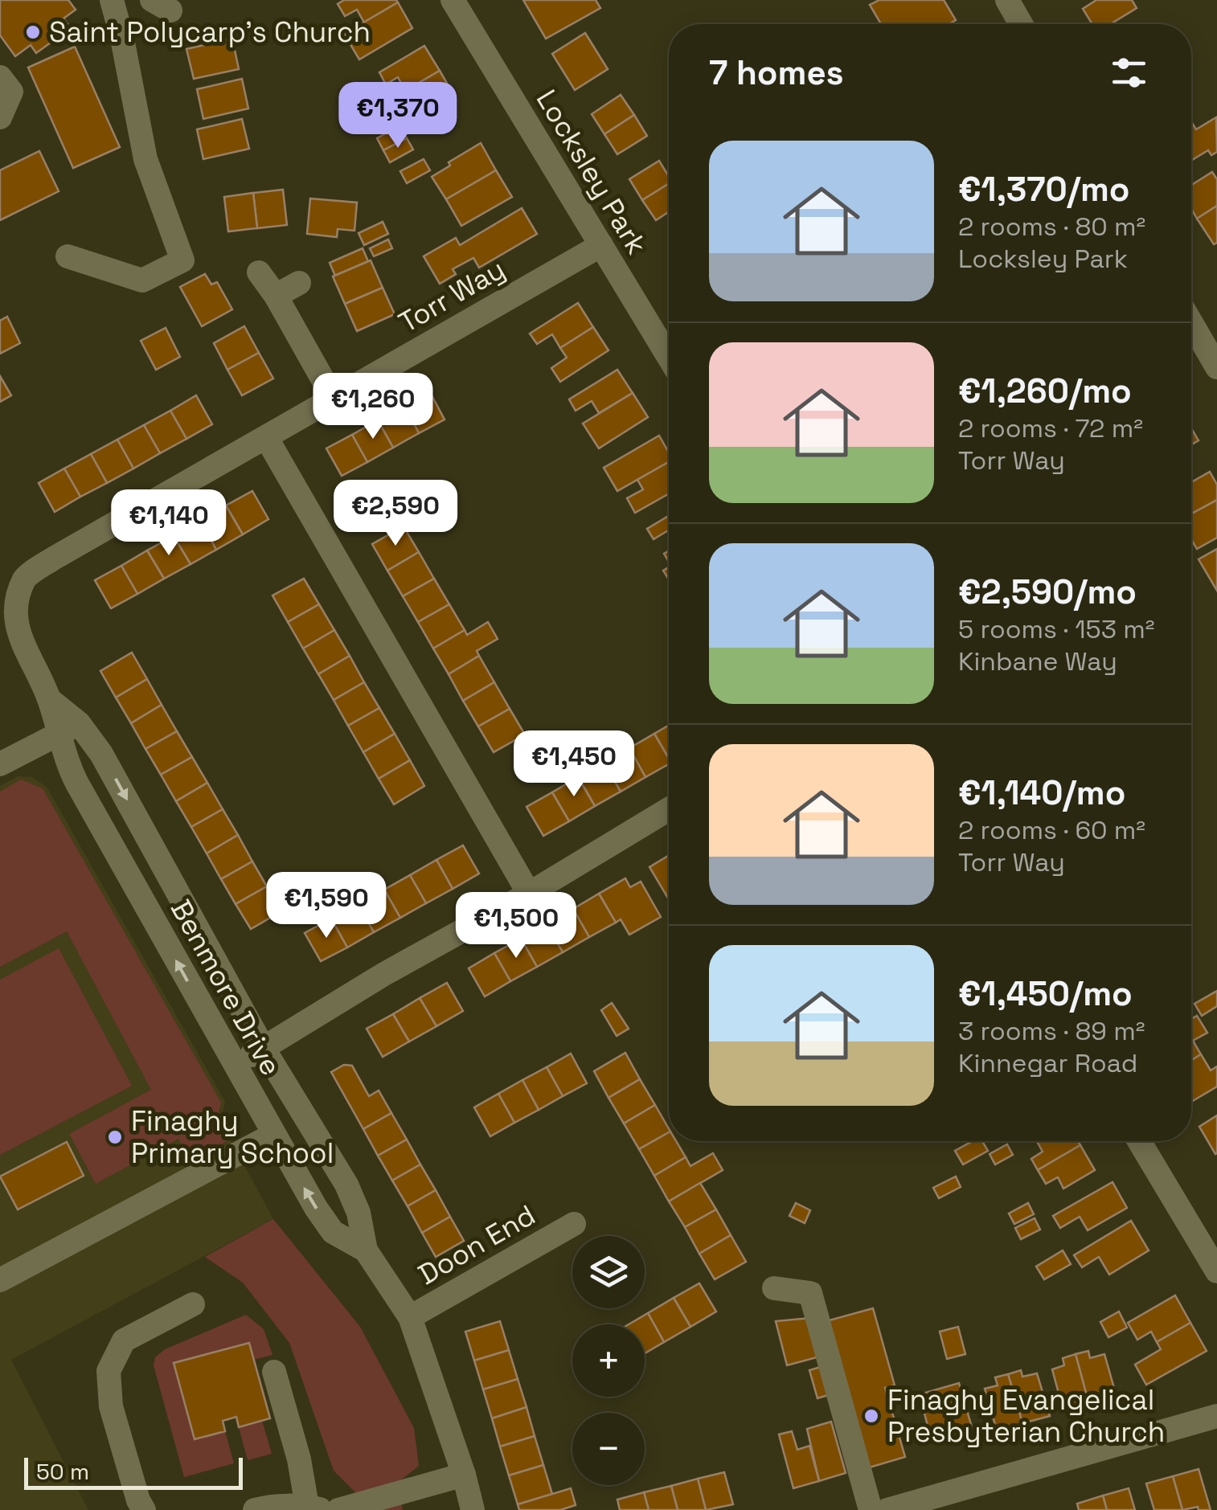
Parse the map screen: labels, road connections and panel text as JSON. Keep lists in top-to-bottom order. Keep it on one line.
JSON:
{"streets":{"street":["Locksley Park","Torr Way","Benmore Drive","Doon End"]},"crossings":[["Locksley Park","Torr Way"],["Torr Way","Benmore Drive"],["Benmore Drive","Doon End"]],"places":["Saint Polycarp's Church","Finaghy Primary School","Finaghy Evangelical Presbyterian Church"],"scale_bar":"50 m","page":{"heading":"7 homes","price":["€1,370","€1,260","€2,590","€1,140","€1,450","€1,590","€1,500"],"list":[{"name":"€1,370/mo","note":"2 rooms · 80 m² · Locksley Park"},{"name":"€1,260/mo","note":"2 rooms · 72 m² · Torr Way"},{"name":"€2,590/mo","note":"5 rooms · 153 m² · Kinbane Way"},{"name":"€1,140/mo","note":"2 rooms · 60 m² · Torr Way"},{"name":"€1,450/mo","note":"3 rooms · 89 m² · Kinnegar Road"}],"map_buttons":["+","−"],"scale":"50 m"}}
